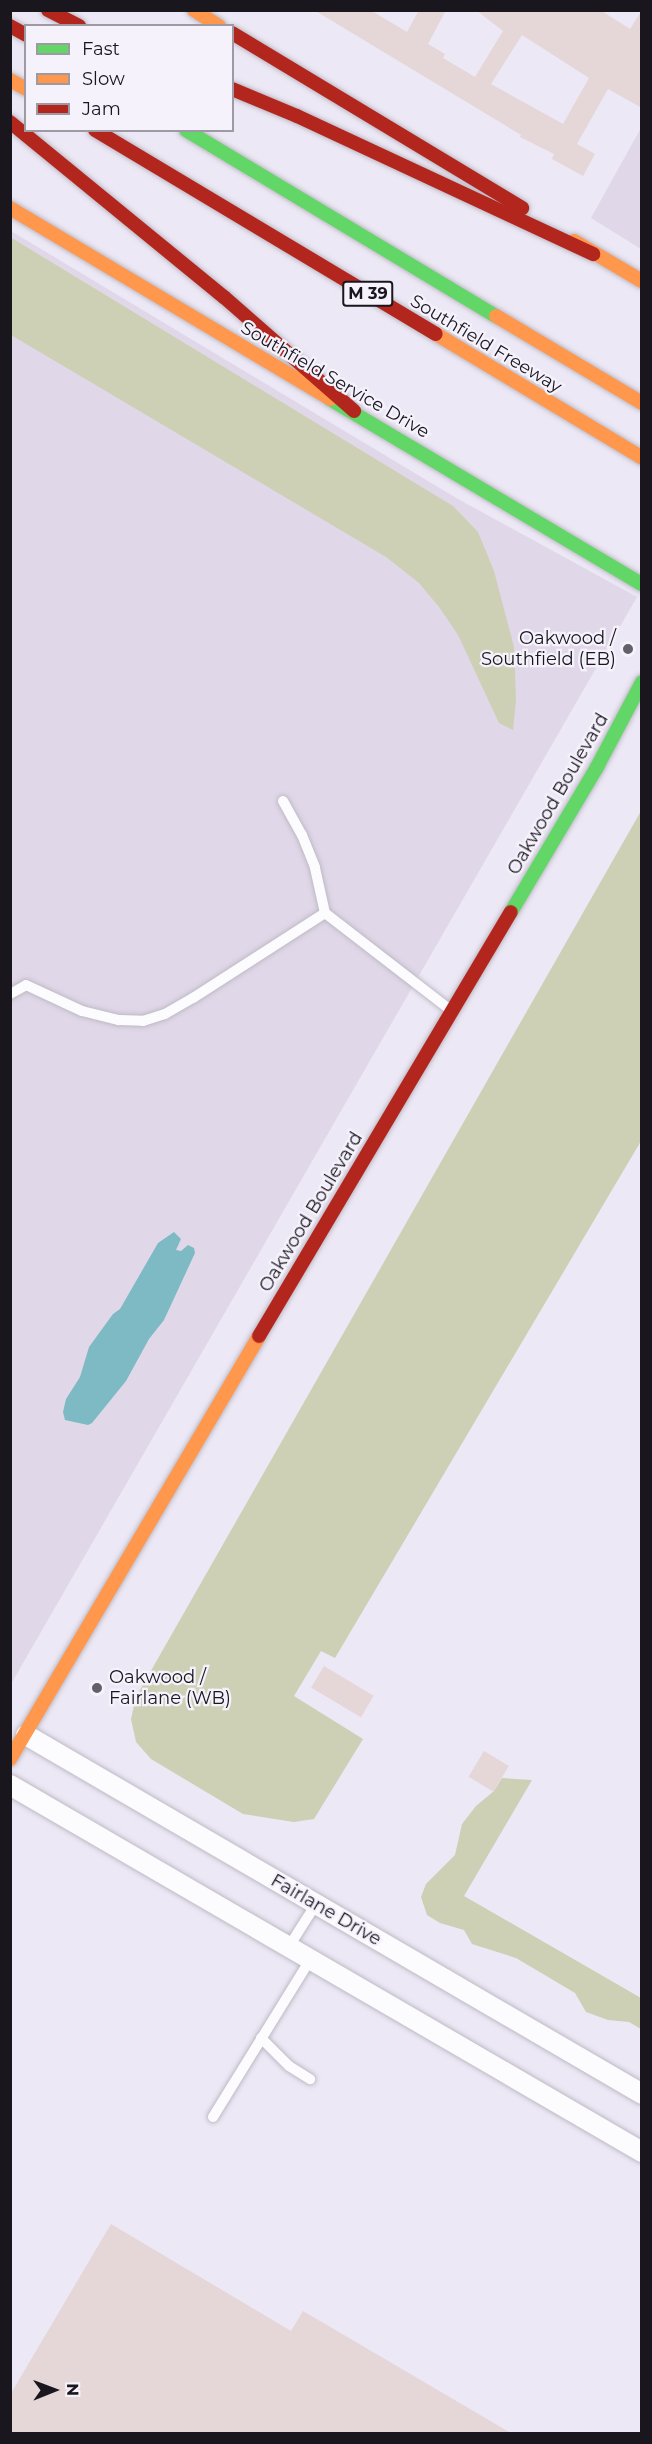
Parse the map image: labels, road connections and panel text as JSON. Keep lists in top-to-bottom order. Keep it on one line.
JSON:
{"streets":{"main road":["M 39","Southfield Freeway","Southfield Service Drive","Oakwood Boulevard"],"street":["Fairlane Drive"]},"crossings":[["Oakwood Boulevard","Fairlane Drive"]],"places":["Oakwood / Southfield (EB)","Oakwood / Fairlane (WB)"],"legend":["Fast","Slow","Jam"],"north":"right"}
